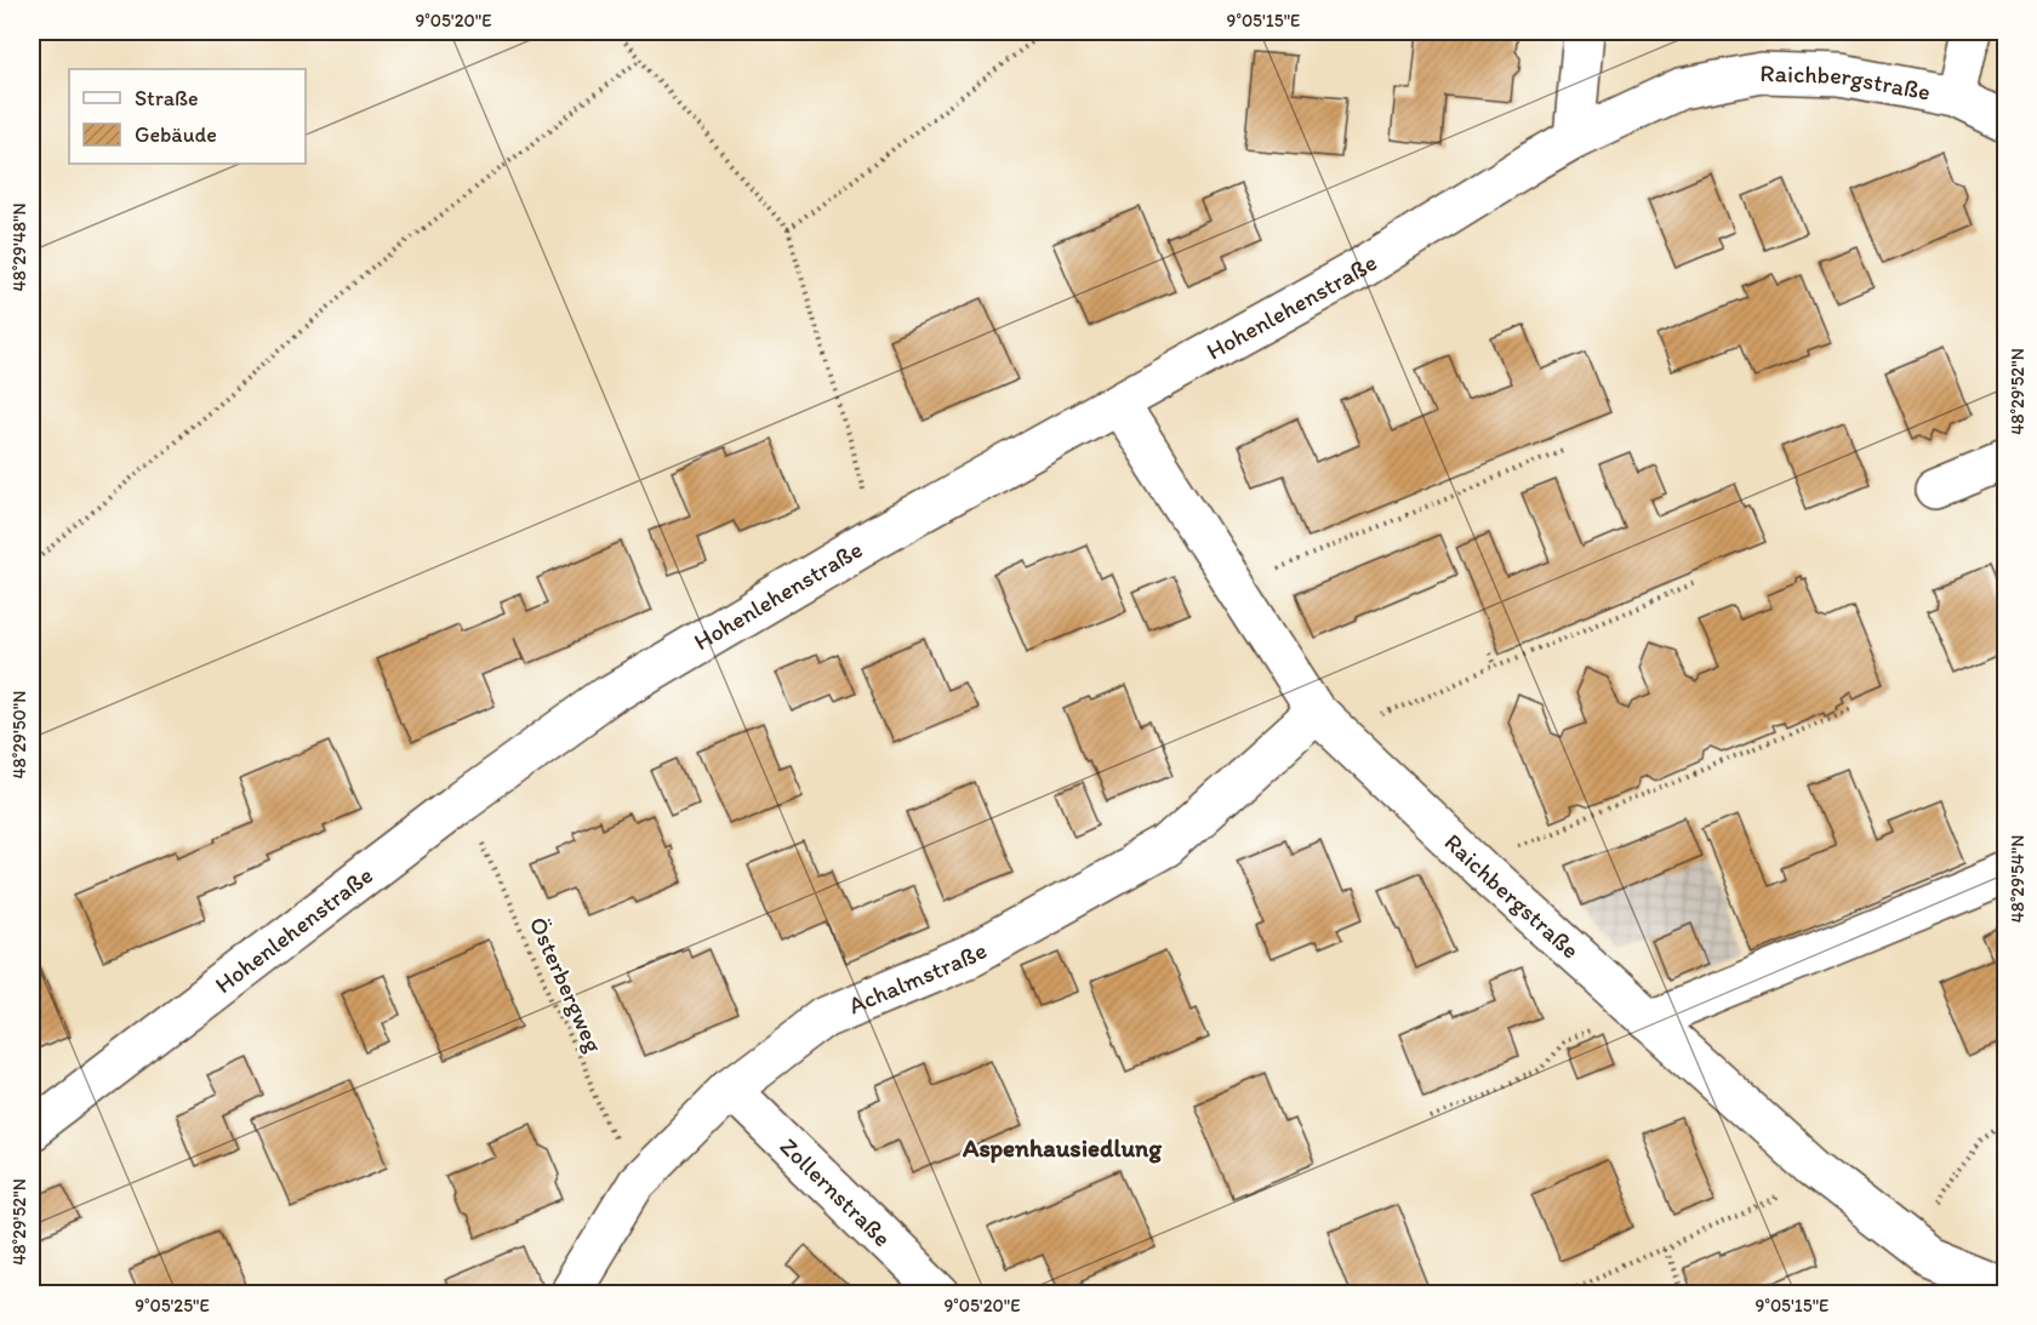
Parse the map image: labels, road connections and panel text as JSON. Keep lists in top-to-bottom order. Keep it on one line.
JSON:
{"streets":{"street":["Raichbergstraße","Hohenlehenstraße","Achalmstraße","Zollernstraße"],"path":["Österbergweg"]},"crossings":[["Raichbergstraße","Hohenlehenstraße"],["Raichbergstraße","Achalmstraße"],["Hohenlehenstraße","Österbergweg"],["Achalmstraße","Österbergweg"],["Achalmstraße","Zollernstraße"]],"districts":["Aspenhausiedlung"],"legend":["Straße","Gebäude"],"coordinates":["9°05'20\"E","9°05'15\"E","48°29'48\"N","48°29'52\"N","48°29'50\"N","48°29'54\"N","9°05'25\"E"]}
